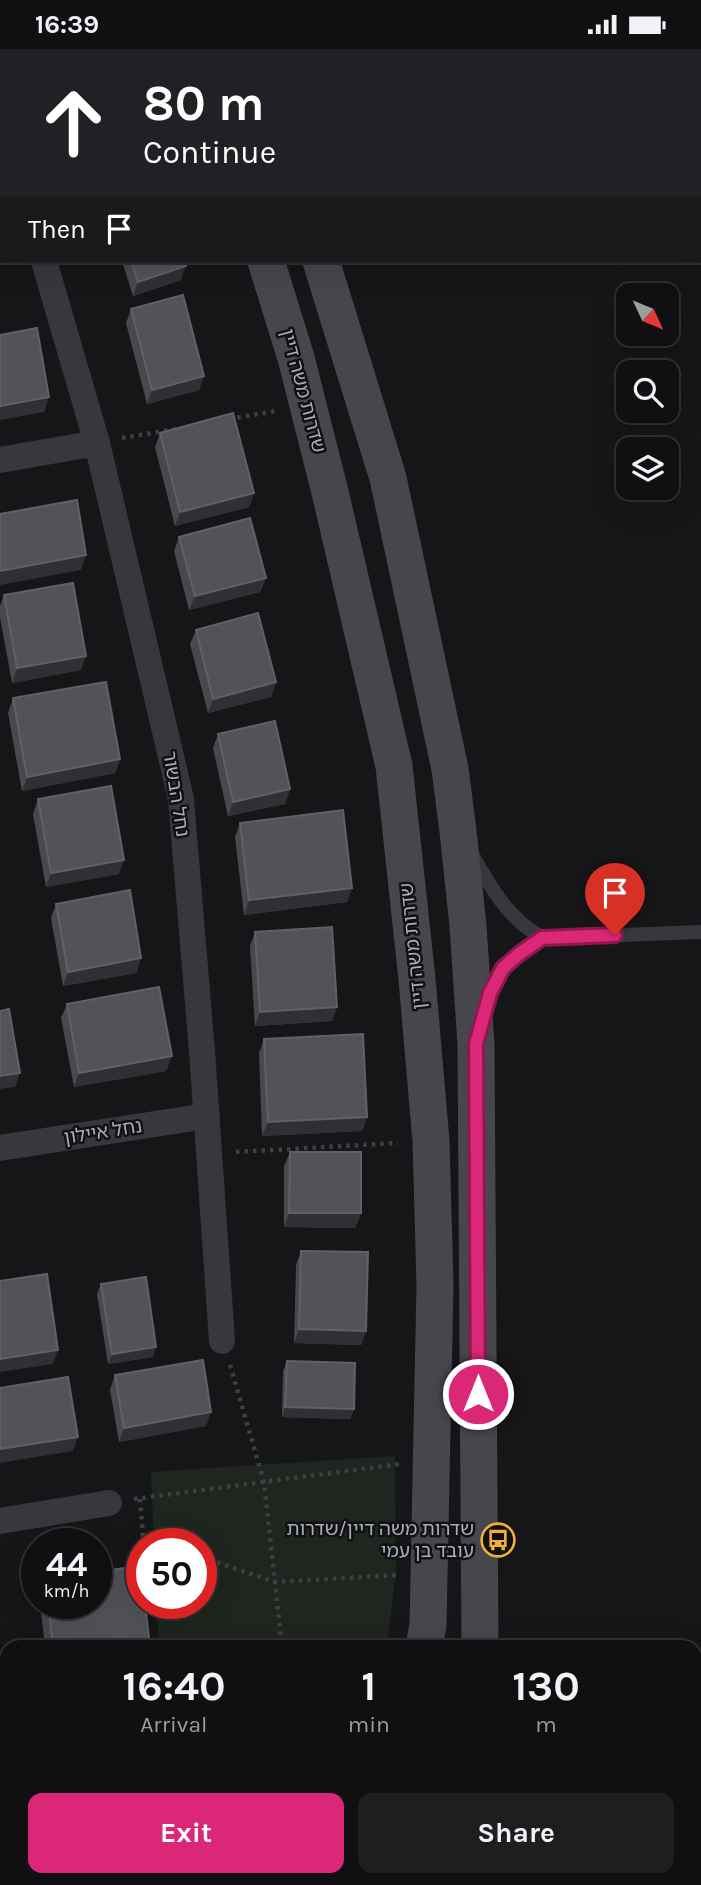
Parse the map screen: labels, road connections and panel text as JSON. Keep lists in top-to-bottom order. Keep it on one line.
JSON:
{"streets":{"main road":["שדרות משה דיין"],"street":["נחל הבשור","נחל איילון"]},"crossings":[["נחל הבשור","נחל איילון"]],"places":{"bus stop":["שדרות משה דיין/שדרות עובד בן עמי"]},"north":"bottom right","page":{"status":"16:39","turn":["80 m","Continue"],"then":"Then","speed":"44 km/h","limit":"50","eta":["16:40","Arrival","1","min","130","m"],"buttons":["Exit","Share"]}}
